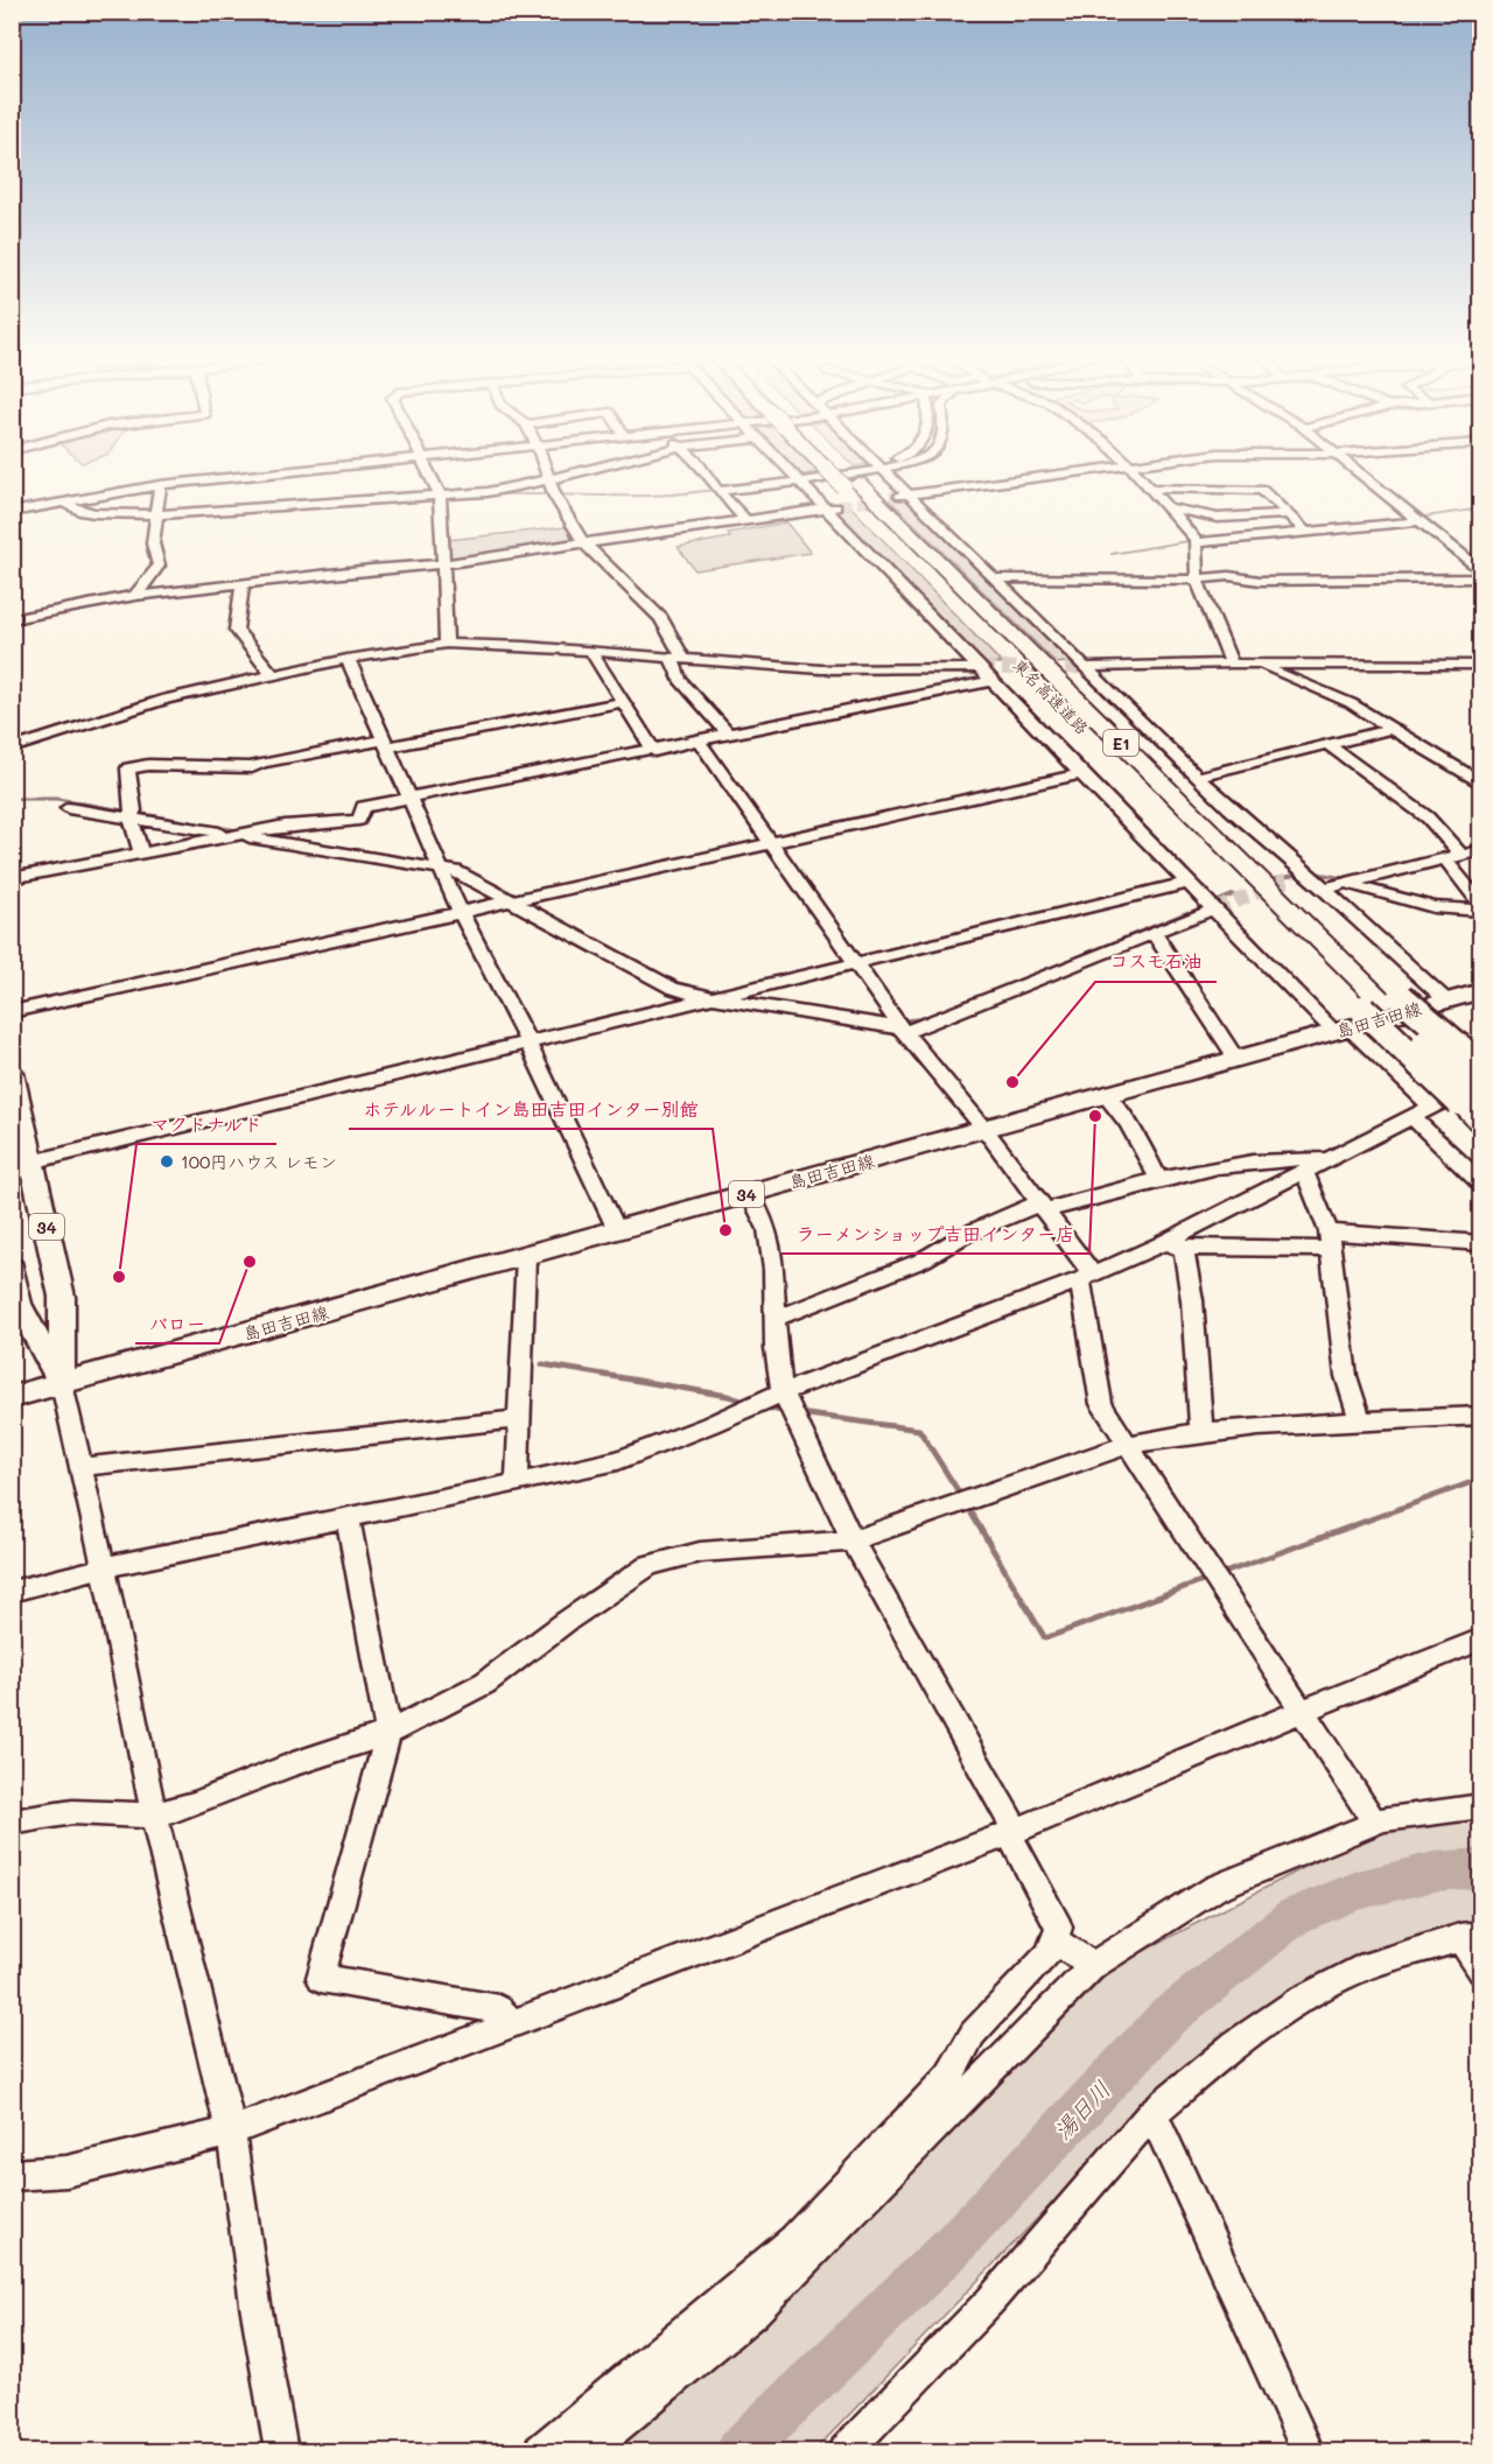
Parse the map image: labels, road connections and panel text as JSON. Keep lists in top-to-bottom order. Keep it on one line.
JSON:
{"streets":{"highway":["東名高速道路","E1"],"main road":["島田吉田線","34"]},"crossings":[["東名高速道路","島田吉田線"],["島田吉田線","34"]],"water":["湯日川"],"places":["コスモ石油","ラーメンショップ吉田インター店","100円ハウス レモン","ホテルルートイン島田吉田インター別館","バロー","マクドナルド"]}
